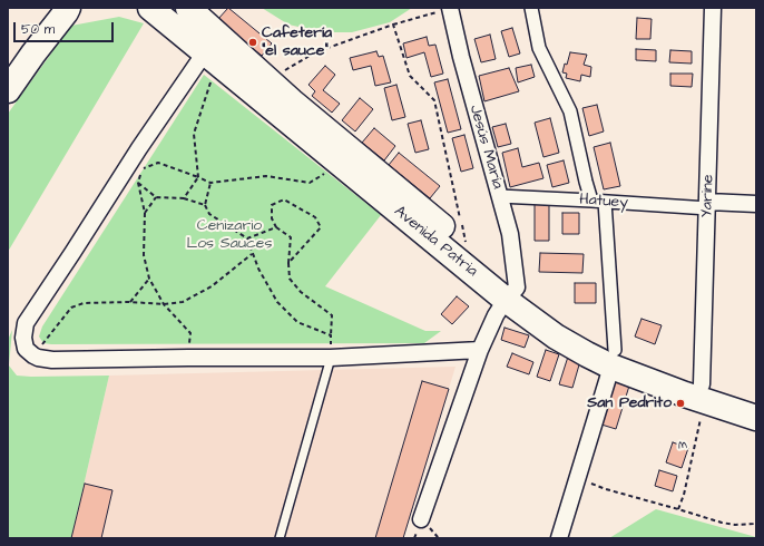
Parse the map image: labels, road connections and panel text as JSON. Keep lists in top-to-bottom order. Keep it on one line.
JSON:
{"streets":{"main road":["Avenida Patria"],"street":["Jesús María","Yarine","Hatuey"],"path":["3"]},"crossings":[["Jesús María","Hatuey"],["Jesús María","Avenida Patria"],["Yarine","Hatuey"],["Yarine","Avenida Patria"],["Yarine","3"],["Avenida Patria","3"]],"parks":["Cenizario Los Sauces"],"places":["Cafetería \"el sauce\"","San Pedrito"],"scale_bar":"50 m"}
